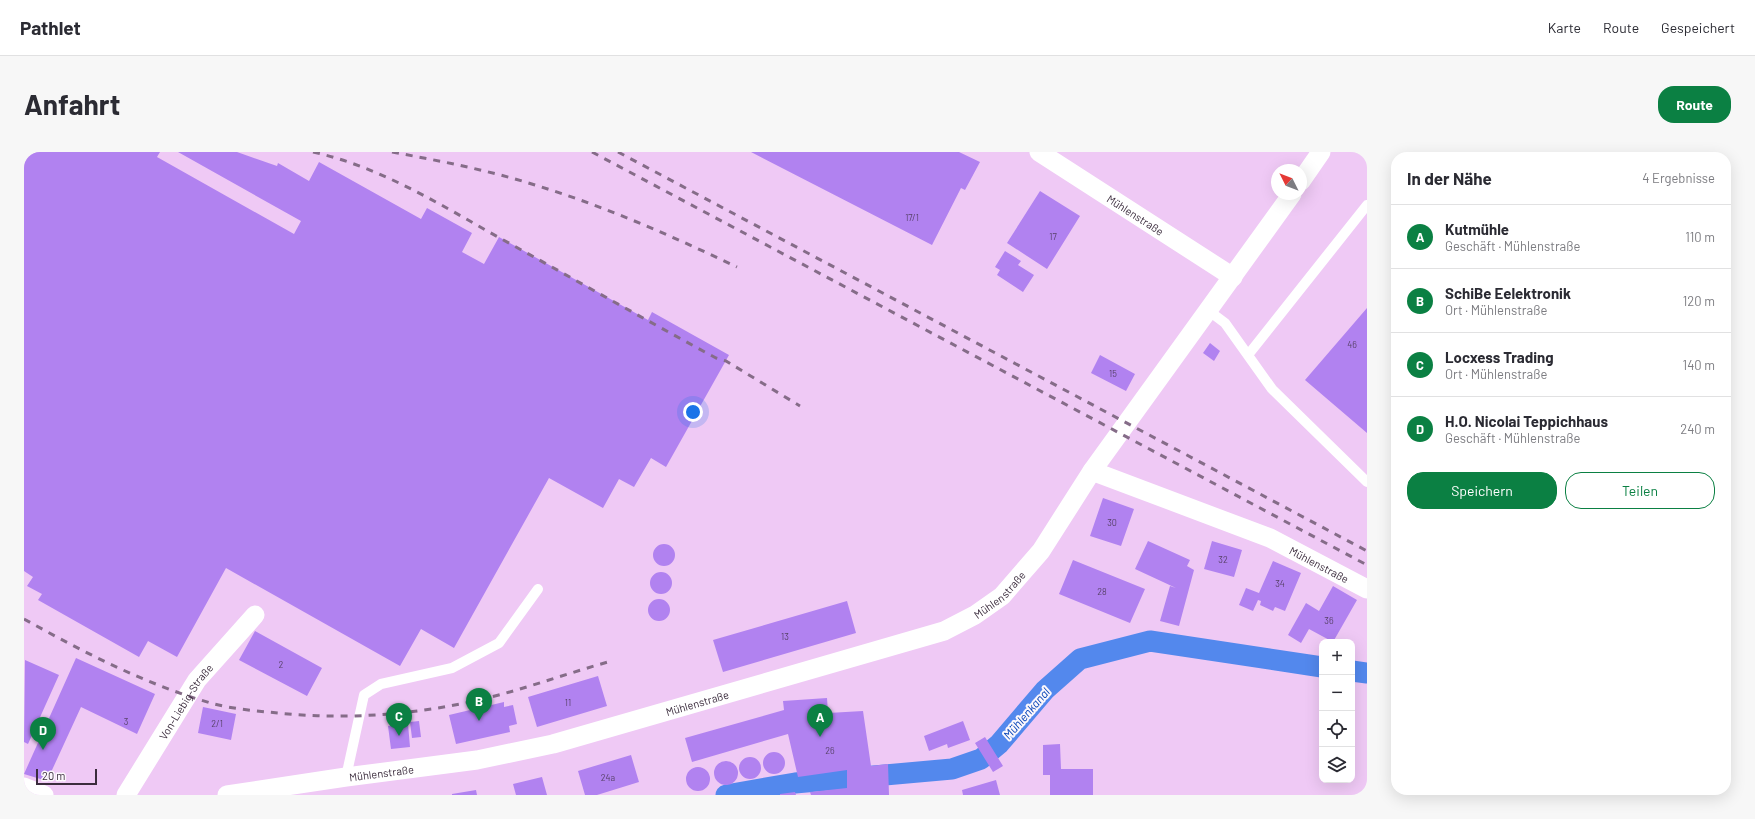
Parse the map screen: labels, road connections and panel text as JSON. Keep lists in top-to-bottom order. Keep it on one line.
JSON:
{"streets":{"street":["Mühlenstraße","Von-Liebig-Straße"]},"water":["Mühlenkanal"],"house_numbers":["17/1","17","46","15","30","32","34","28","36","13","2","11","3","2/1","26","24a"],"scale_bar":"20 m","north":"top left","page":{"header":"Pathlet","nav":["Karte","Route","Gespeichert"],"buttons":["Route",["Speichern","Teilen"]],"title":"Anfahrt","heading":["In der Nähe","4 Ergebnisse"],"list":[{"mark":"A","name":"Kutmühle","note":"Geschäft · Mühlenstraße","value":"110 m"},{"mark":"B","name":"SchiBe Eelektronik","note":"Ort · Mühlenstraße","value":"120 m"},{"mark":"C","name":"Locxess Trading","note":"Ort · Mühlenstraße","value":"140 m"},{"mark":"D","name":"H.O. Nicolai Teppichhaus","note":"Geschäft · Mühlenstraße","value":"240 m"}],"map_buttons":["+","−"],"pins":["B","C","A","D"],"scale":"20 m"}}
